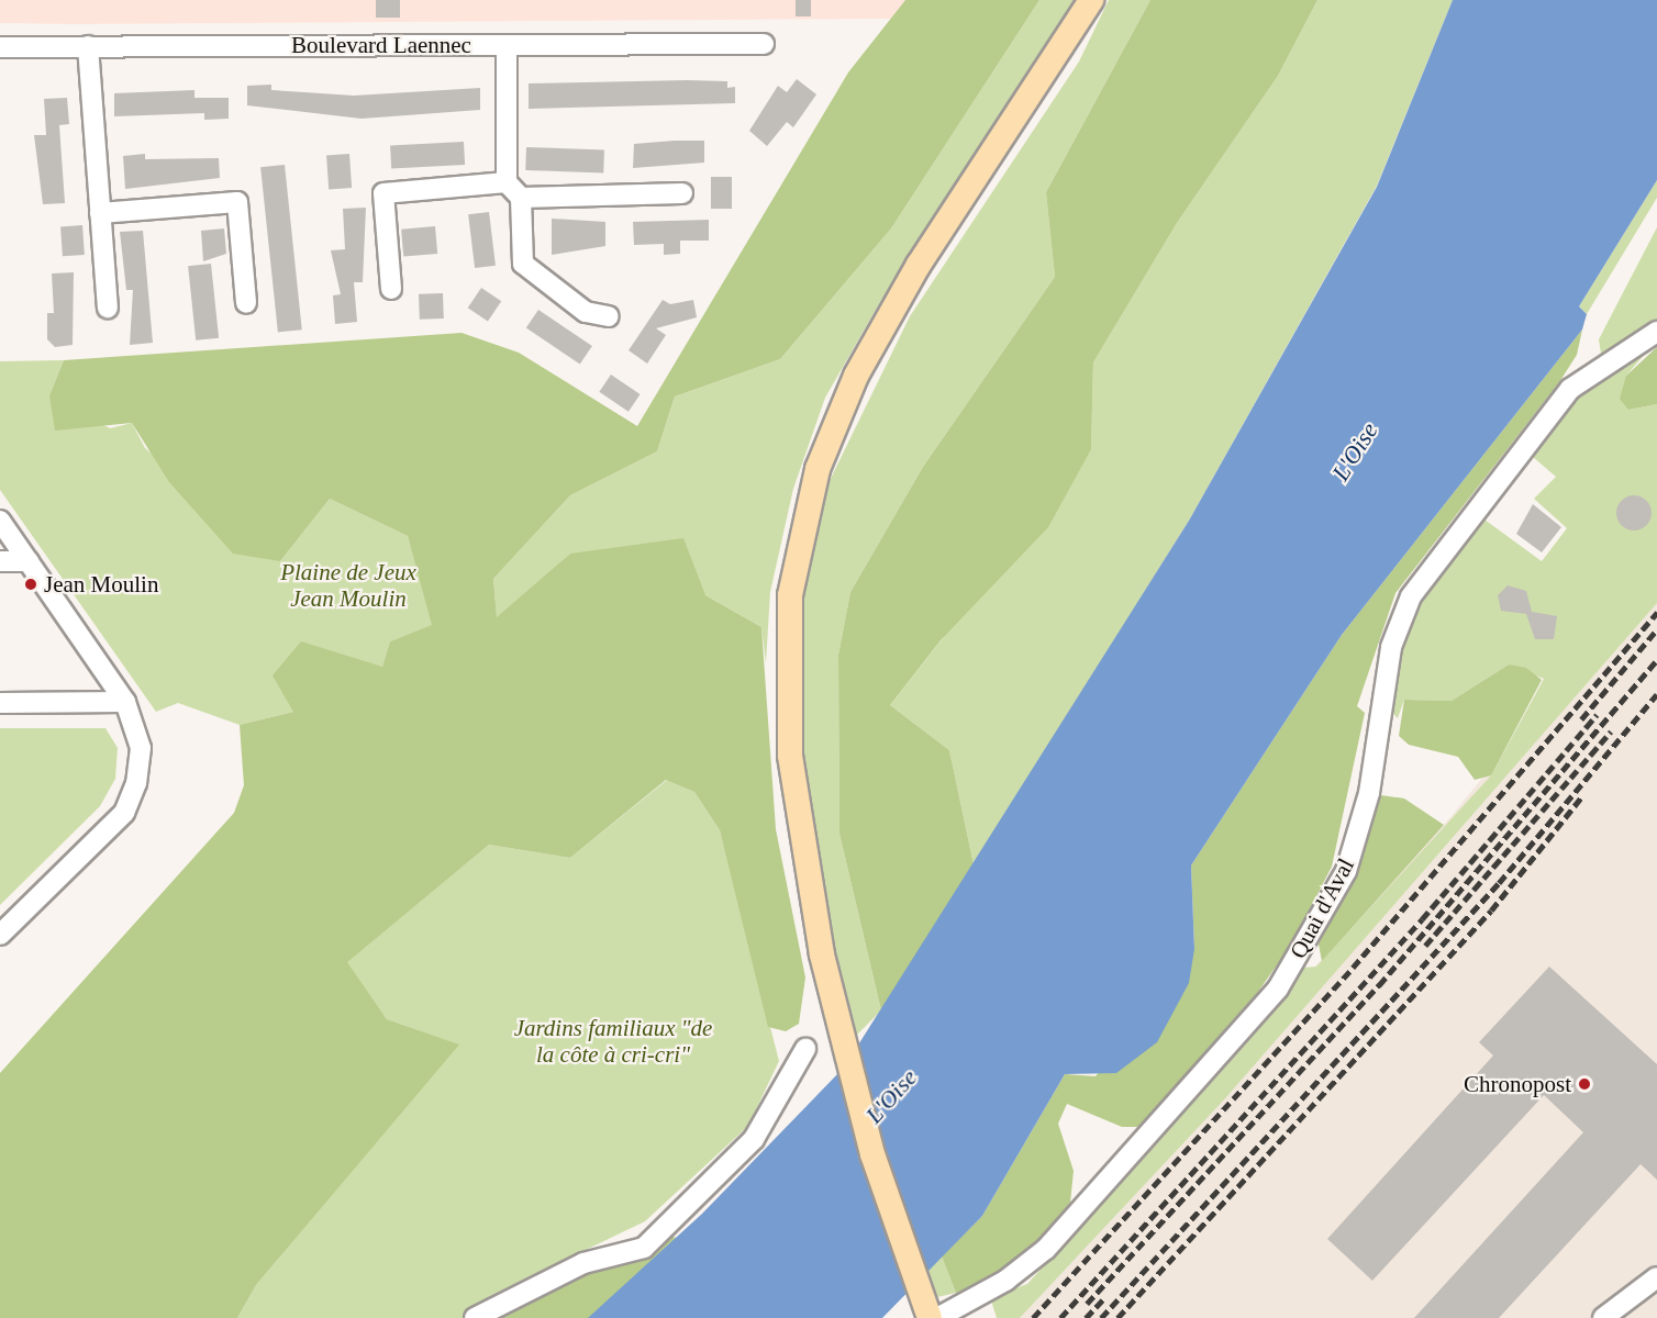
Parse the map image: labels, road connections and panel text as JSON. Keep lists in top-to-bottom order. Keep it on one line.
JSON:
{"streets":{"street":["Boulevard Laennec","Quai d'Aval"]},"water":["L'Oise"],"parks":["Plaine de Jeux Jean Moulin","Jardins familiaux \"de la côte à cri-cri\""],"places":["Jean Moulin","Chronopost"]}
